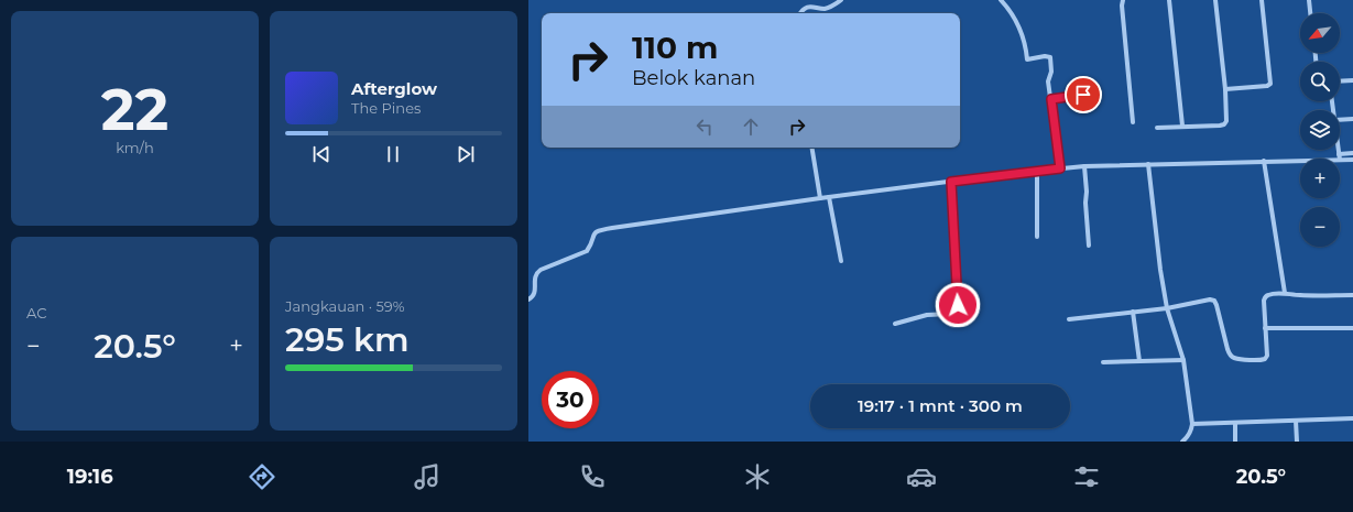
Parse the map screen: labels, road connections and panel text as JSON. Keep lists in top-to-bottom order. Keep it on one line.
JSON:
{"north":"bottom left","page":{"tile":[["22","km/h"],"AC",["Jangkauan · 59%","295 km"]],"map_buttons":["+","−"],"turn":["110 m","Belok kanan"],"song":["Afterglow","The Pines"],"heat":["−","20.5°","+"],"limit":"30","trip":"19:17 · 1 mnt · 300 m","tabs":["19:16","20.5°"]}}
